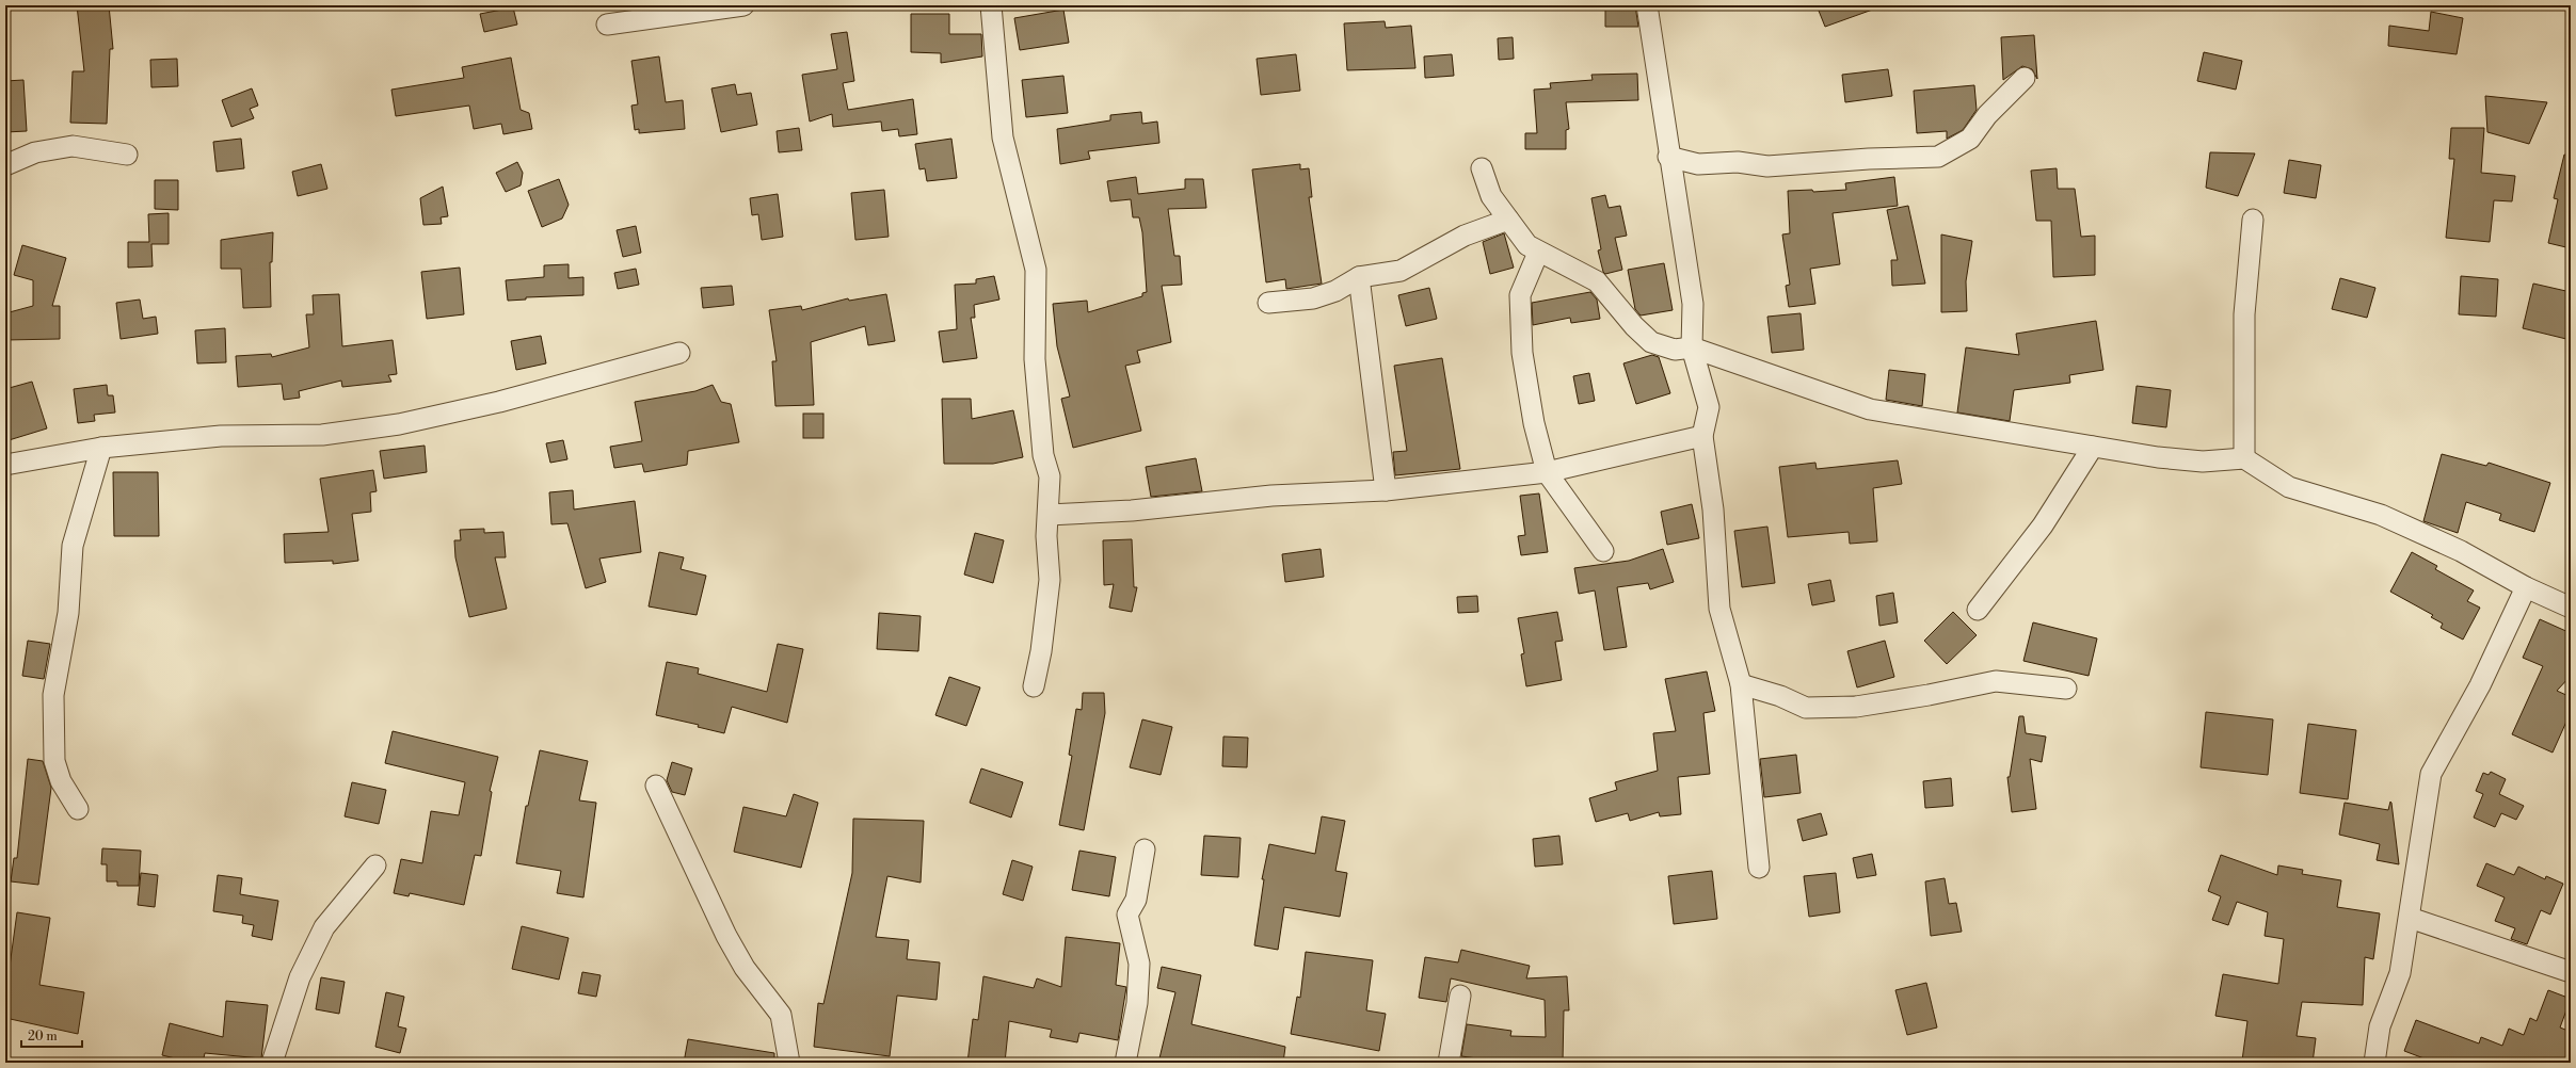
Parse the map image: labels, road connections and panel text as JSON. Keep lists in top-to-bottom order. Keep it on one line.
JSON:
{"scale_bar":"20 m"}
